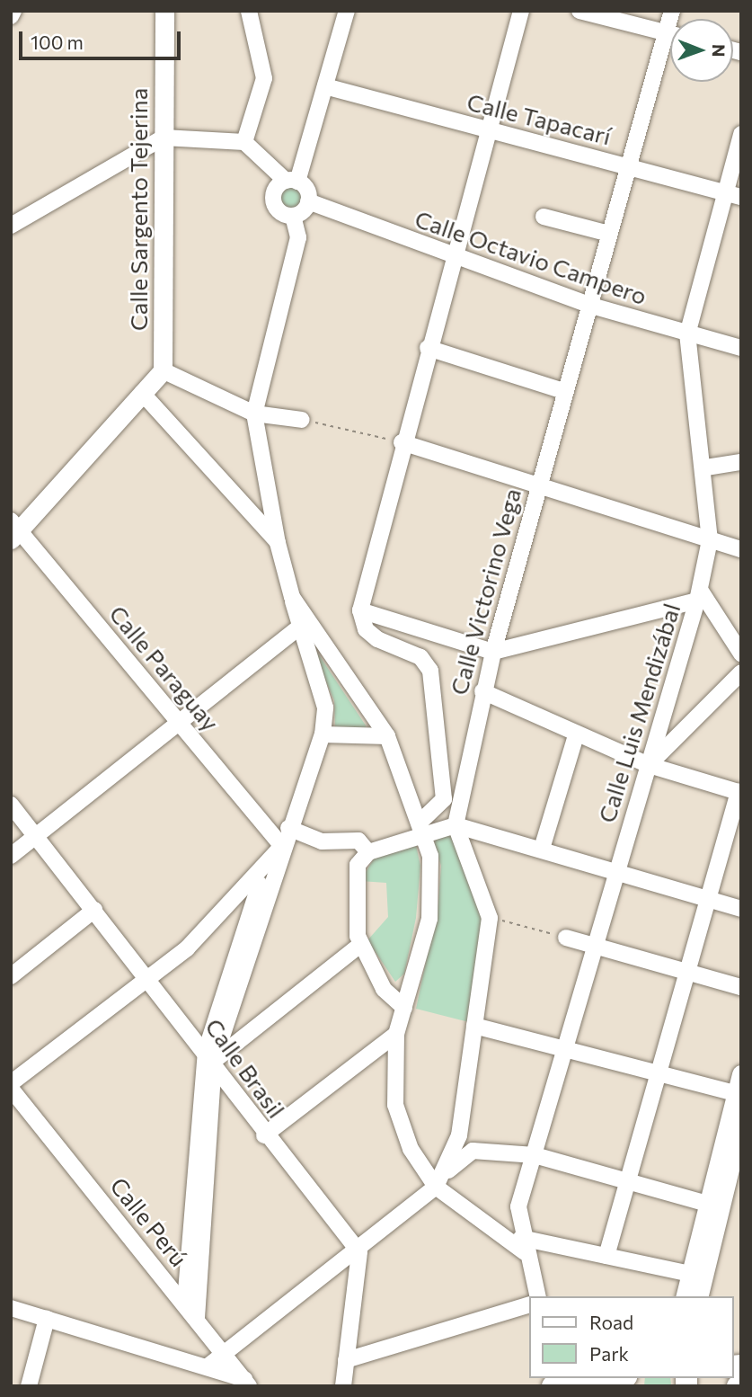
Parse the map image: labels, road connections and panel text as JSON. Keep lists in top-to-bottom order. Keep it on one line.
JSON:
{"streets":{"main road":["Calle Sargento Tejerina"],"street":["Calle Tapacarí","Calle Octavio Campero","Calle Victorino Vega","Calle Paraguay","Calle Luis Mendizábal","Calle Brasil","Calle Perú"]},"crossings":[["Calle Tapacarí","Calle Victorino Vega"],["Calle Tapacarí","Calle Luis Mendizábal"],["Calle Octavio Campero","Calle Victorino Vega"],["Calle Octavio Campero","Calle Luis Mendizábal"]],"legend":["Road","Park"],"scale_bar":"100 m","north":"right"}
